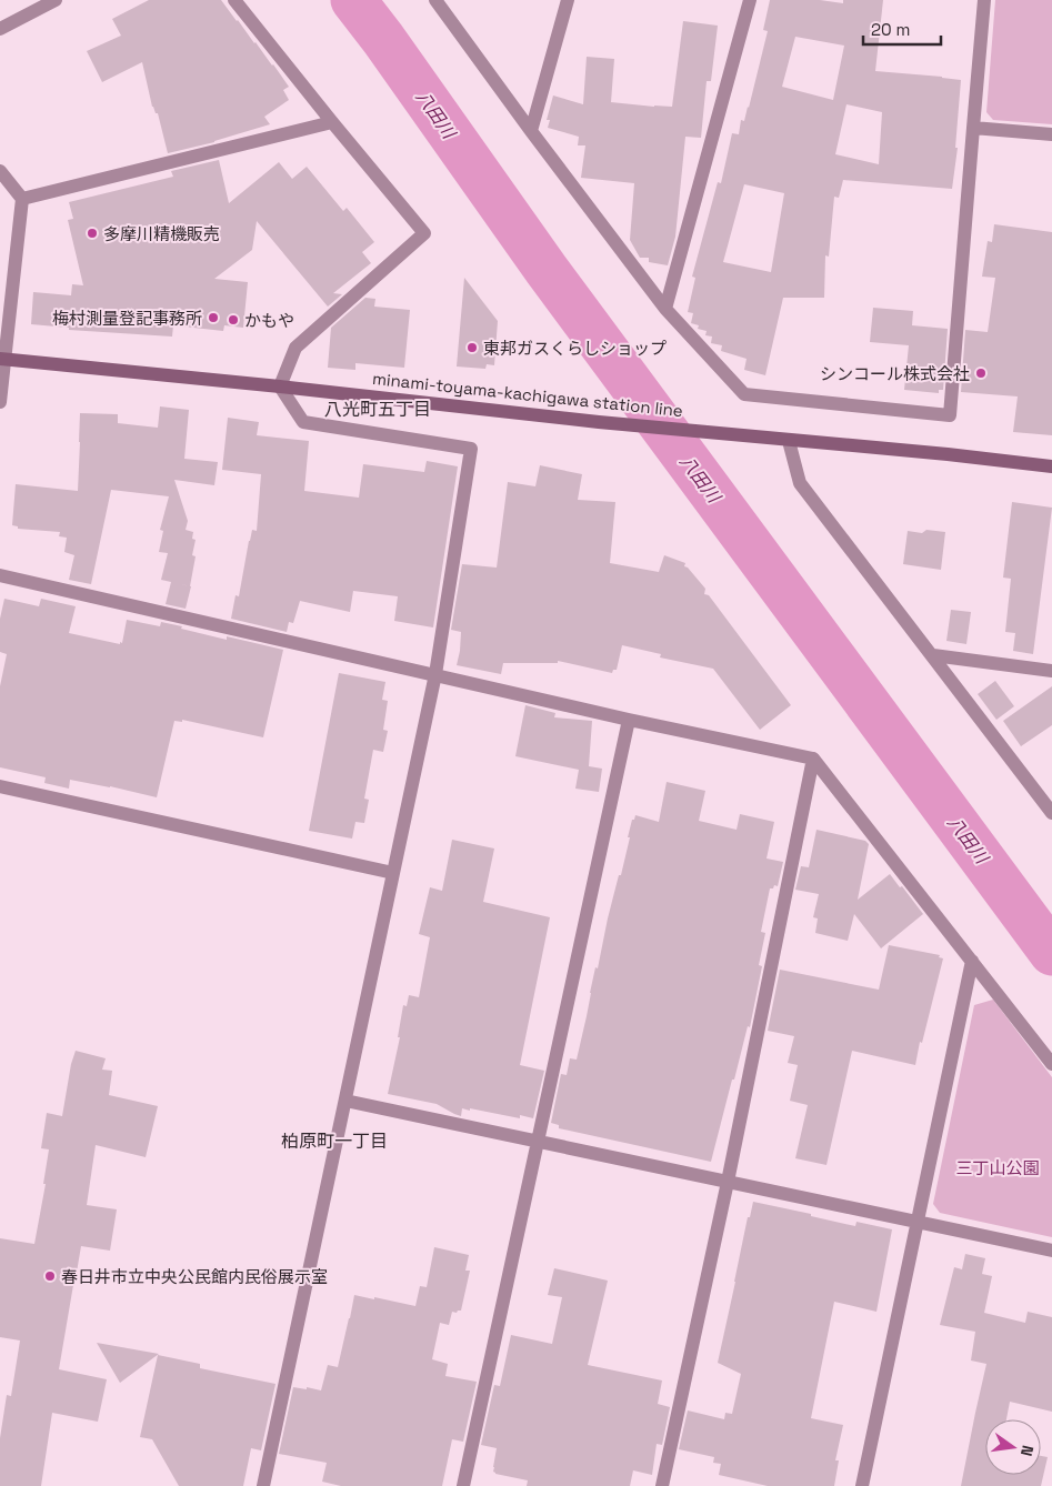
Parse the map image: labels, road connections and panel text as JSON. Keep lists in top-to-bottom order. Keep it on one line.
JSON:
{"streets":{"main road":["minami-toyama-kachigawa station line"]},"districts":["八光町五丁目","柏原町一丁目"],"water":["八田川"],"parks":["三丁山公園"],"places":["多摩川精機販売","梅村測量登記事務所","かもや","東邦ガスくらしショップ","シンコール株式会社","春日井市立中央公民館内民俗展示室"],"scale_bar":"20 m","north":"right"}
